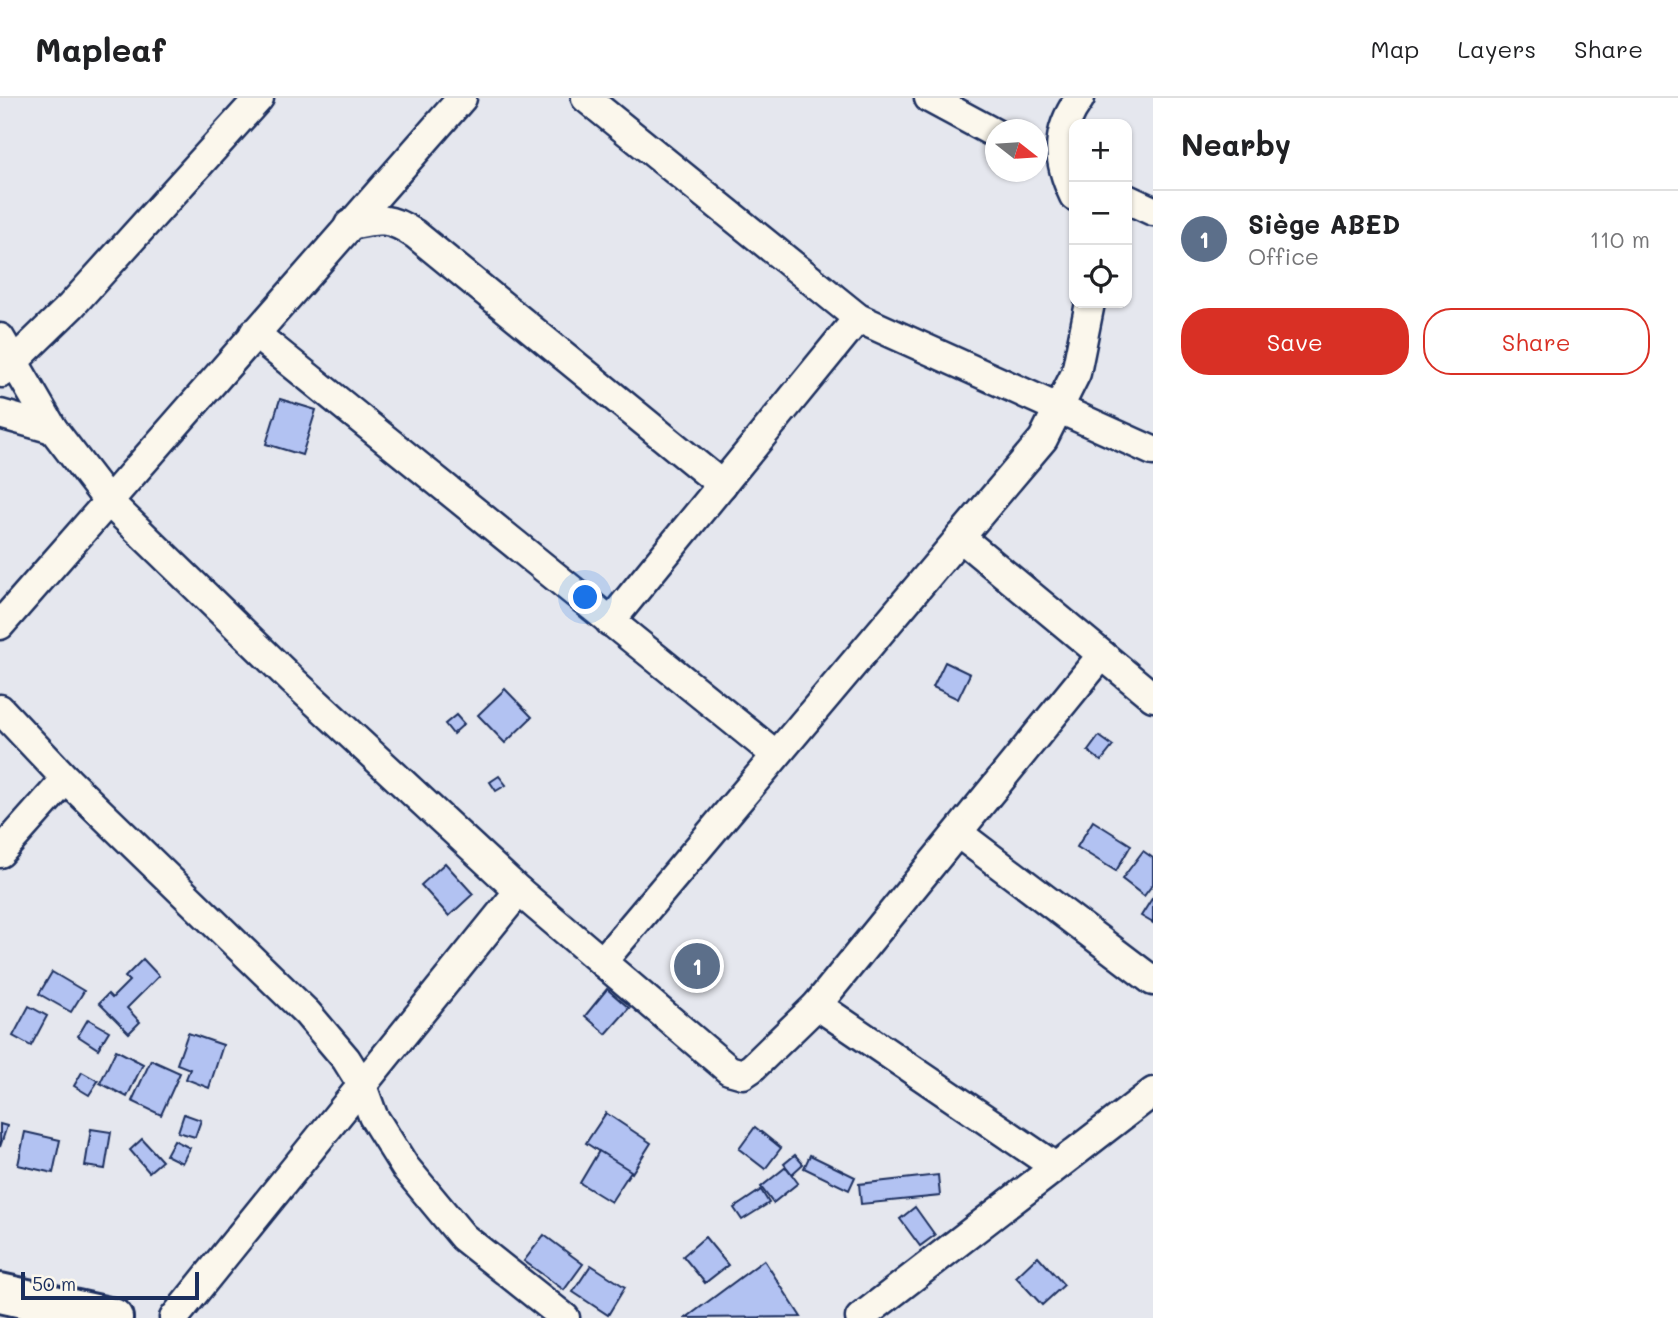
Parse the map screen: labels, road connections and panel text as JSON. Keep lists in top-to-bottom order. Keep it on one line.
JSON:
{"scale_bar":"50 m","north":"right","page":{"header":"Mapleaf","nav":["Map","Layers","Share"],"heading":"Nearby","map_buttons":["+","−"],"list":[{"mark":"1","name":"Siège ABED","note":"Office","value":"110 m"}],"buttons":["Save","Share"],"pins":"1","scale":"50 m"}}
